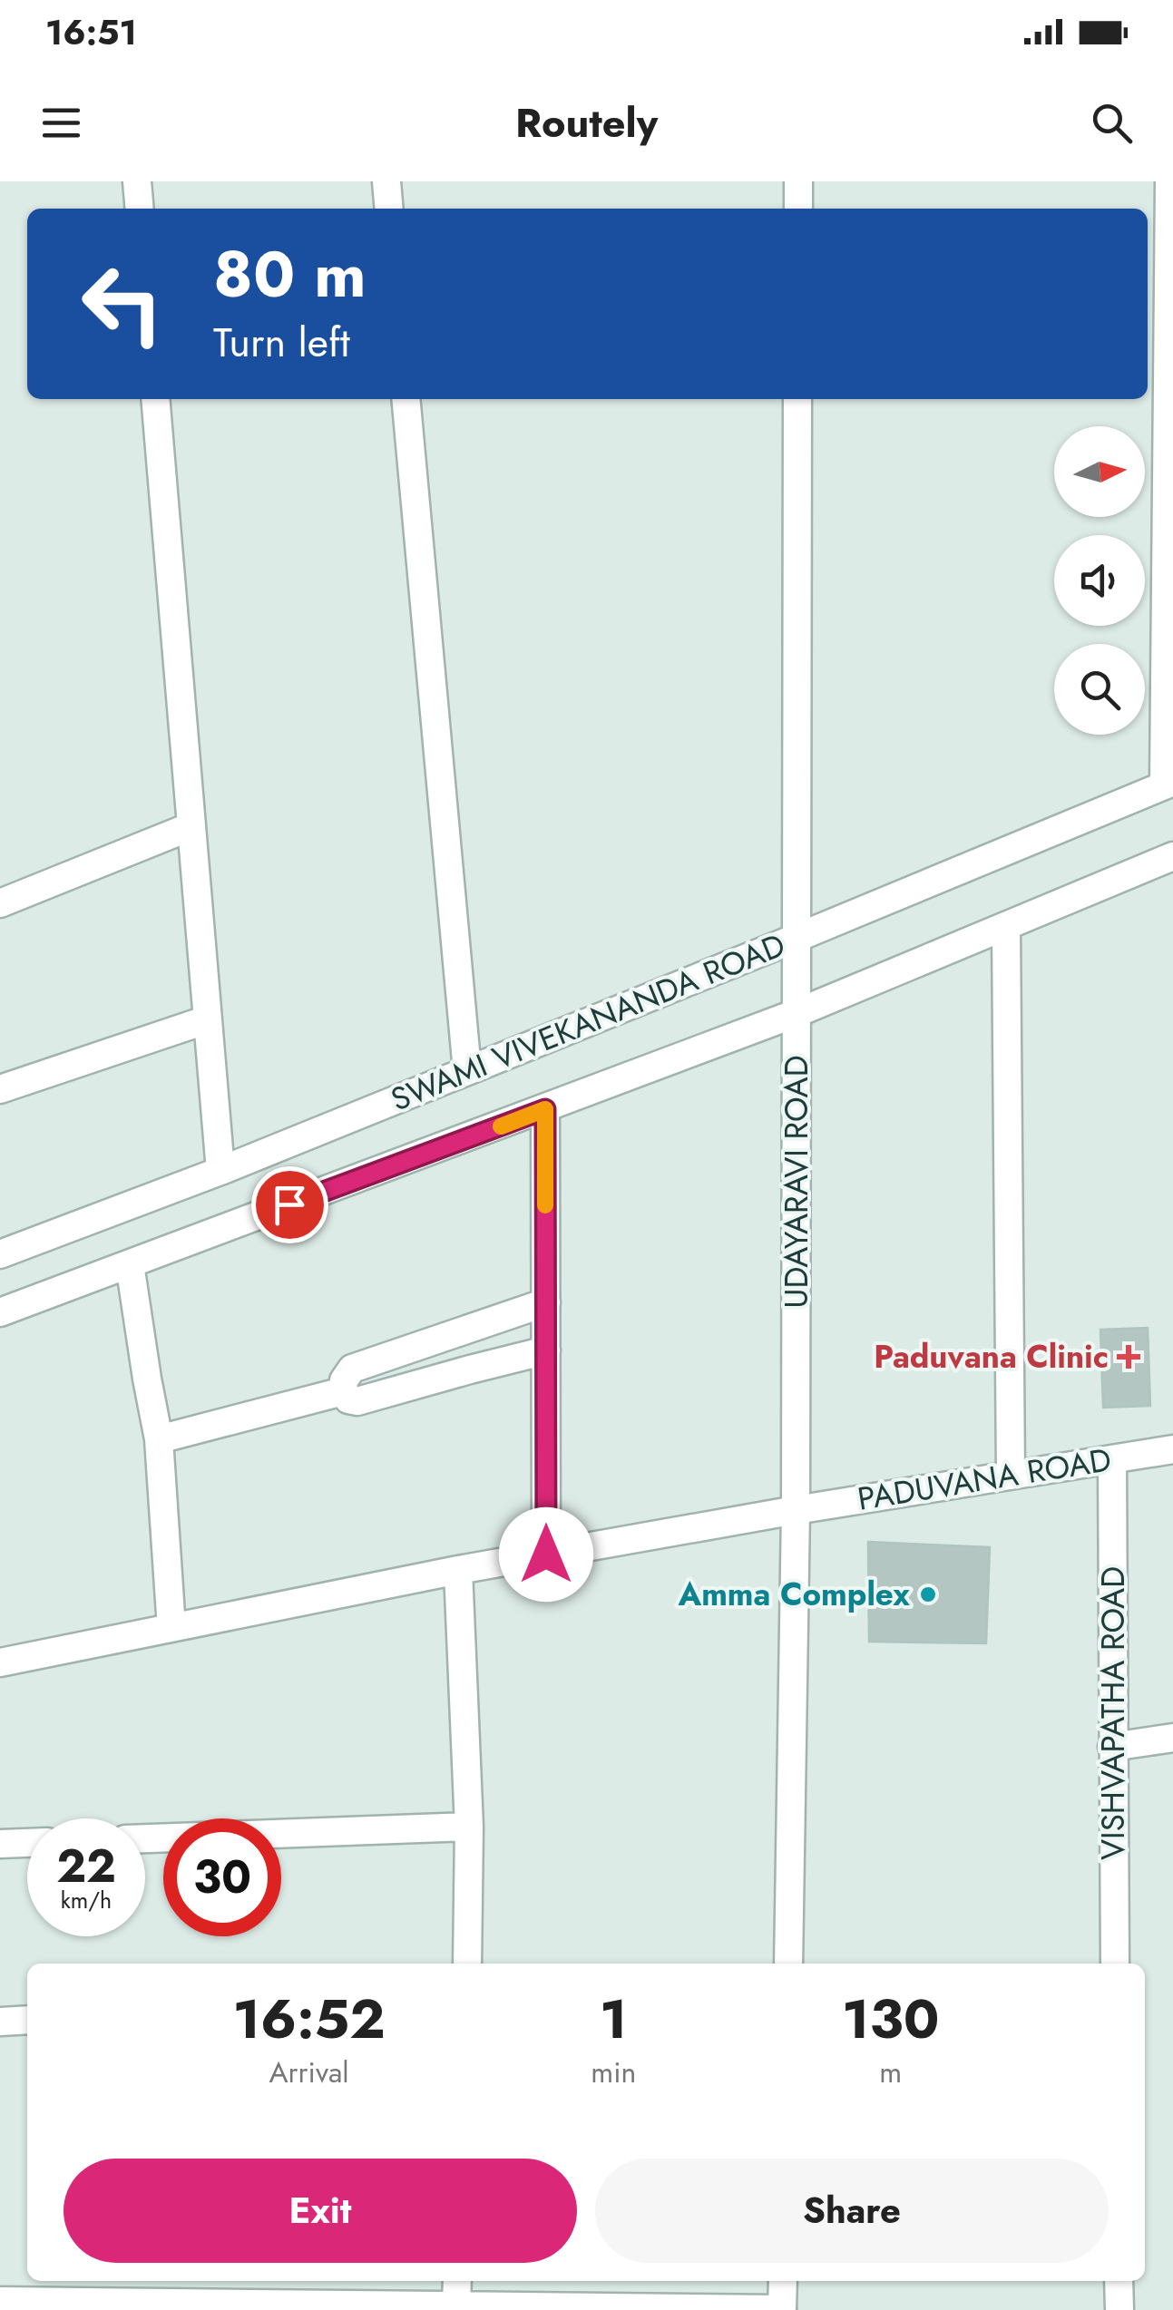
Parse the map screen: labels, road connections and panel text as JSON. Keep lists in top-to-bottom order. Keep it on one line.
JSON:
{"streets":{"street":["SWAMI VIVEKANANDA ROAD","UDAYARAVI ROAD","PADUVANA ROAD","VISHVAPATHA ROAD"]},"crossings":[["SWAMI VIVEKANANDA ROAD","UDAYARAVI ROAD"],["UDAYARAVI ROAD","PADUVANA ROAD"],["PADUVANA ROAD","VISHVAPATHA ROAD"]],"places":{"health":["Paduvana Clinic"],"other":["Amma Complex"]},"north":"right","page":{"status":"16:51","header":"Routely","turn":["80 m","Turn left"],"speed":"22 km/h","limit":"30","eta":["16:52","Arrival","1","min","130","m"],"buttons":["Exit","Share"]}}
